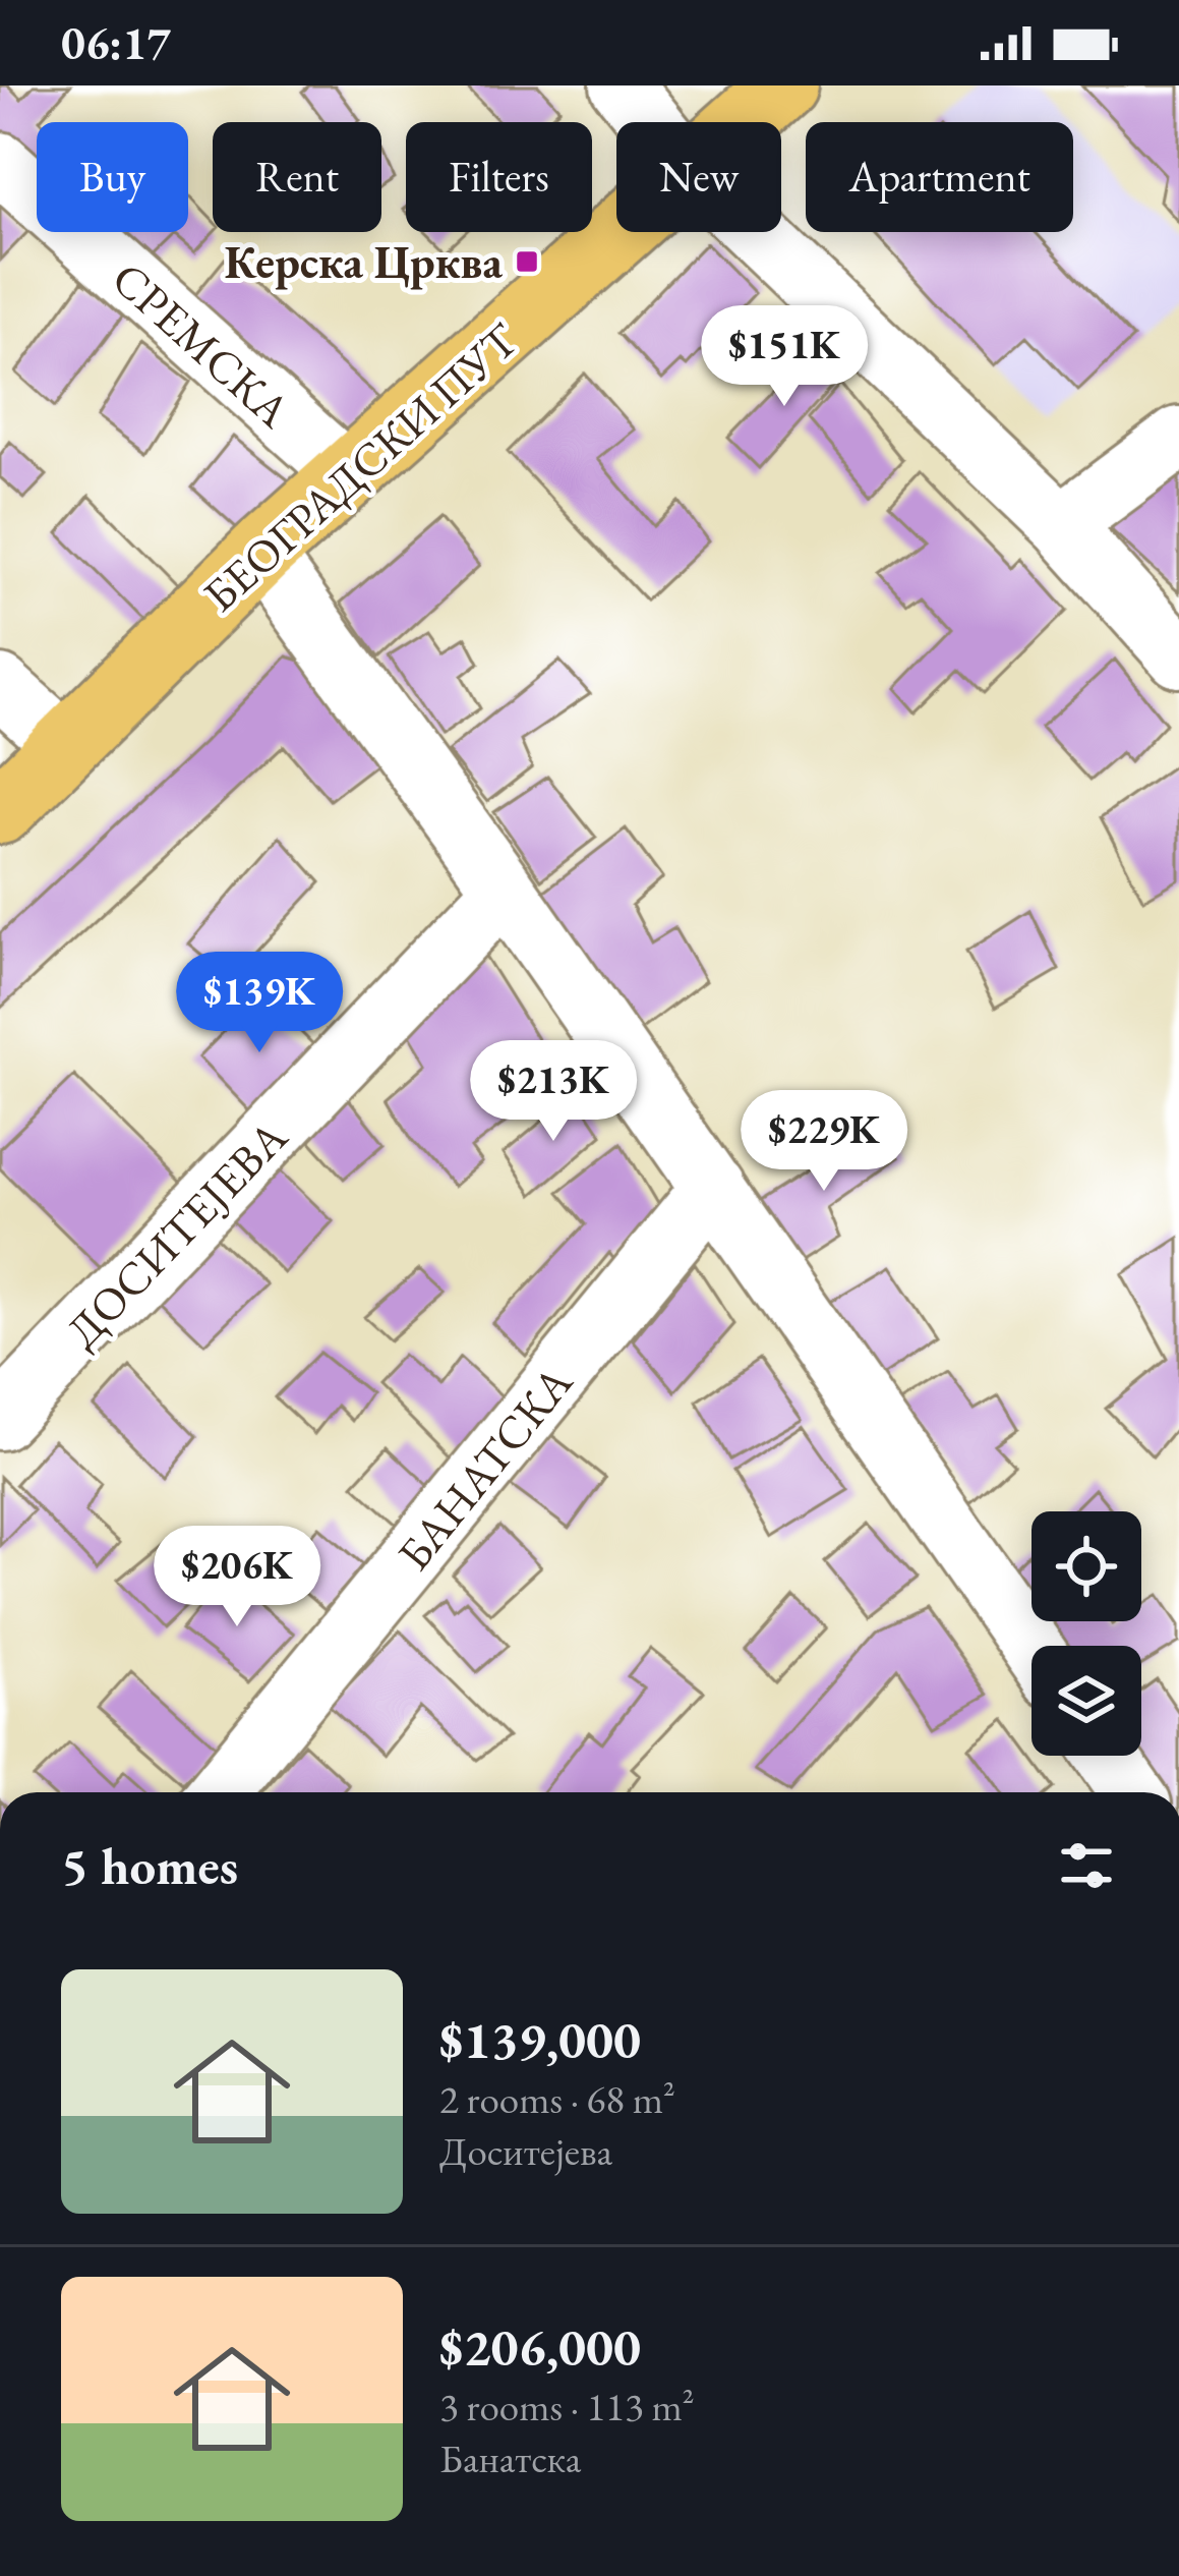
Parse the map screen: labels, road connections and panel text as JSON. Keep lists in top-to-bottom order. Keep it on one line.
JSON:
{"streets":{"main road":["БЕОГРАДСКИ ПУТ"],"street":["СРЕМСКА","ДОСИТЕЈЕВА","БАНАТСКА"]},"crossings":[["СРЕМСКА","БЕОГРАДСКИ ПУТ"]],"places":{"transit":["Керска Црква"]},"page":{"status":"06:17","chip":["Buy","Rent","Filters","New","Apartment"],"price":["$151K","$139K","$213K","$229K","$206K"],"heading":"5 homes","list":[{"name":"$139,000","note":"2 rooms · 68 m² · Доситејева"},{"name":"$206,000","note":"3 rooms · 113 m² · Банатска"}]}}
